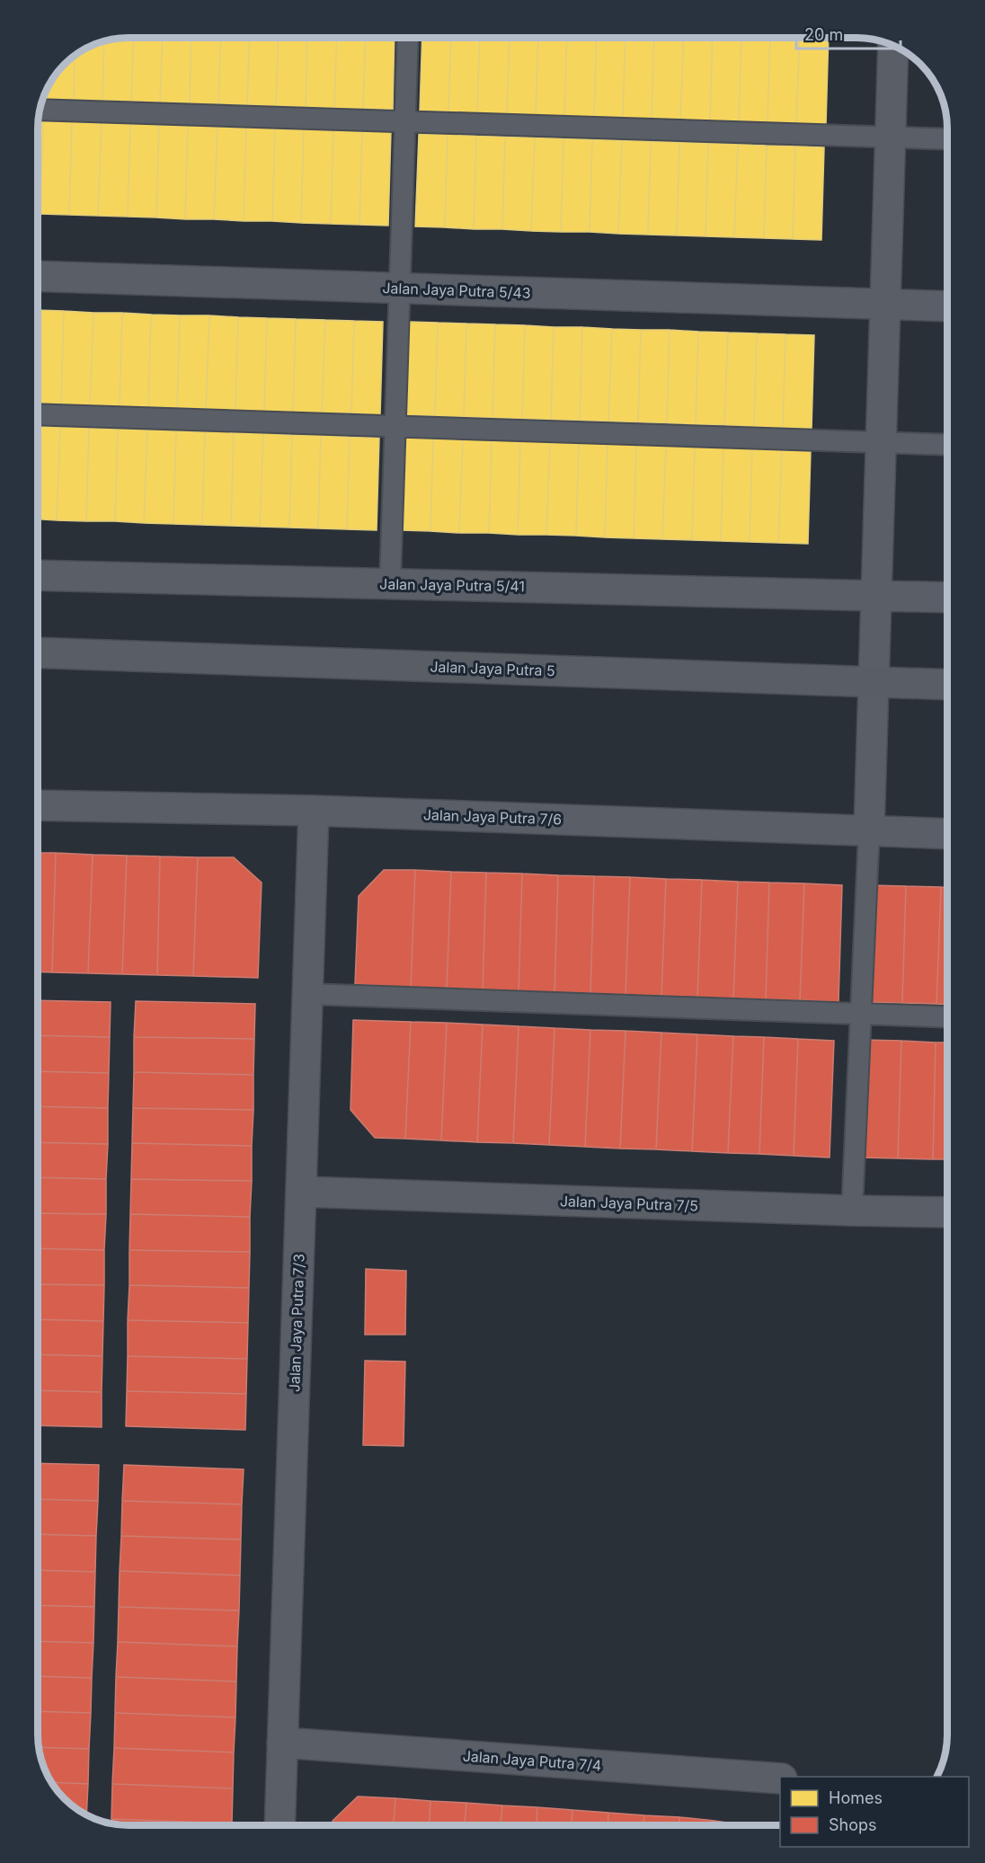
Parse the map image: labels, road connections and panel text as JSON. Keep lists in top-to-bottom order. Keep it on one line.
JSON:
{"streets":{"street":["Jalan Jaya Putra 5/43","Jalan Jaya Putra 5/41","Jalan Jaya Putra 5","Jalan Jaya Putra 7/6","Jalan Jaya Putra 7/5","Jalan Jaya Putra 7/3","Jalan Jaya Putra 7/4"]},"crossings":[["Jalan Jaya Putra 7/6","Jalan Jaya Putra 7/3"],["Jalan Jaya Putra 7/5","Jalan Jaya Putra 7/3"],["Jalan Jaya Putra 7/3","Jalan Jaya Putra 7/4"]],"legend":["Homes","Shops"],"scale_bar":"20 m"}
